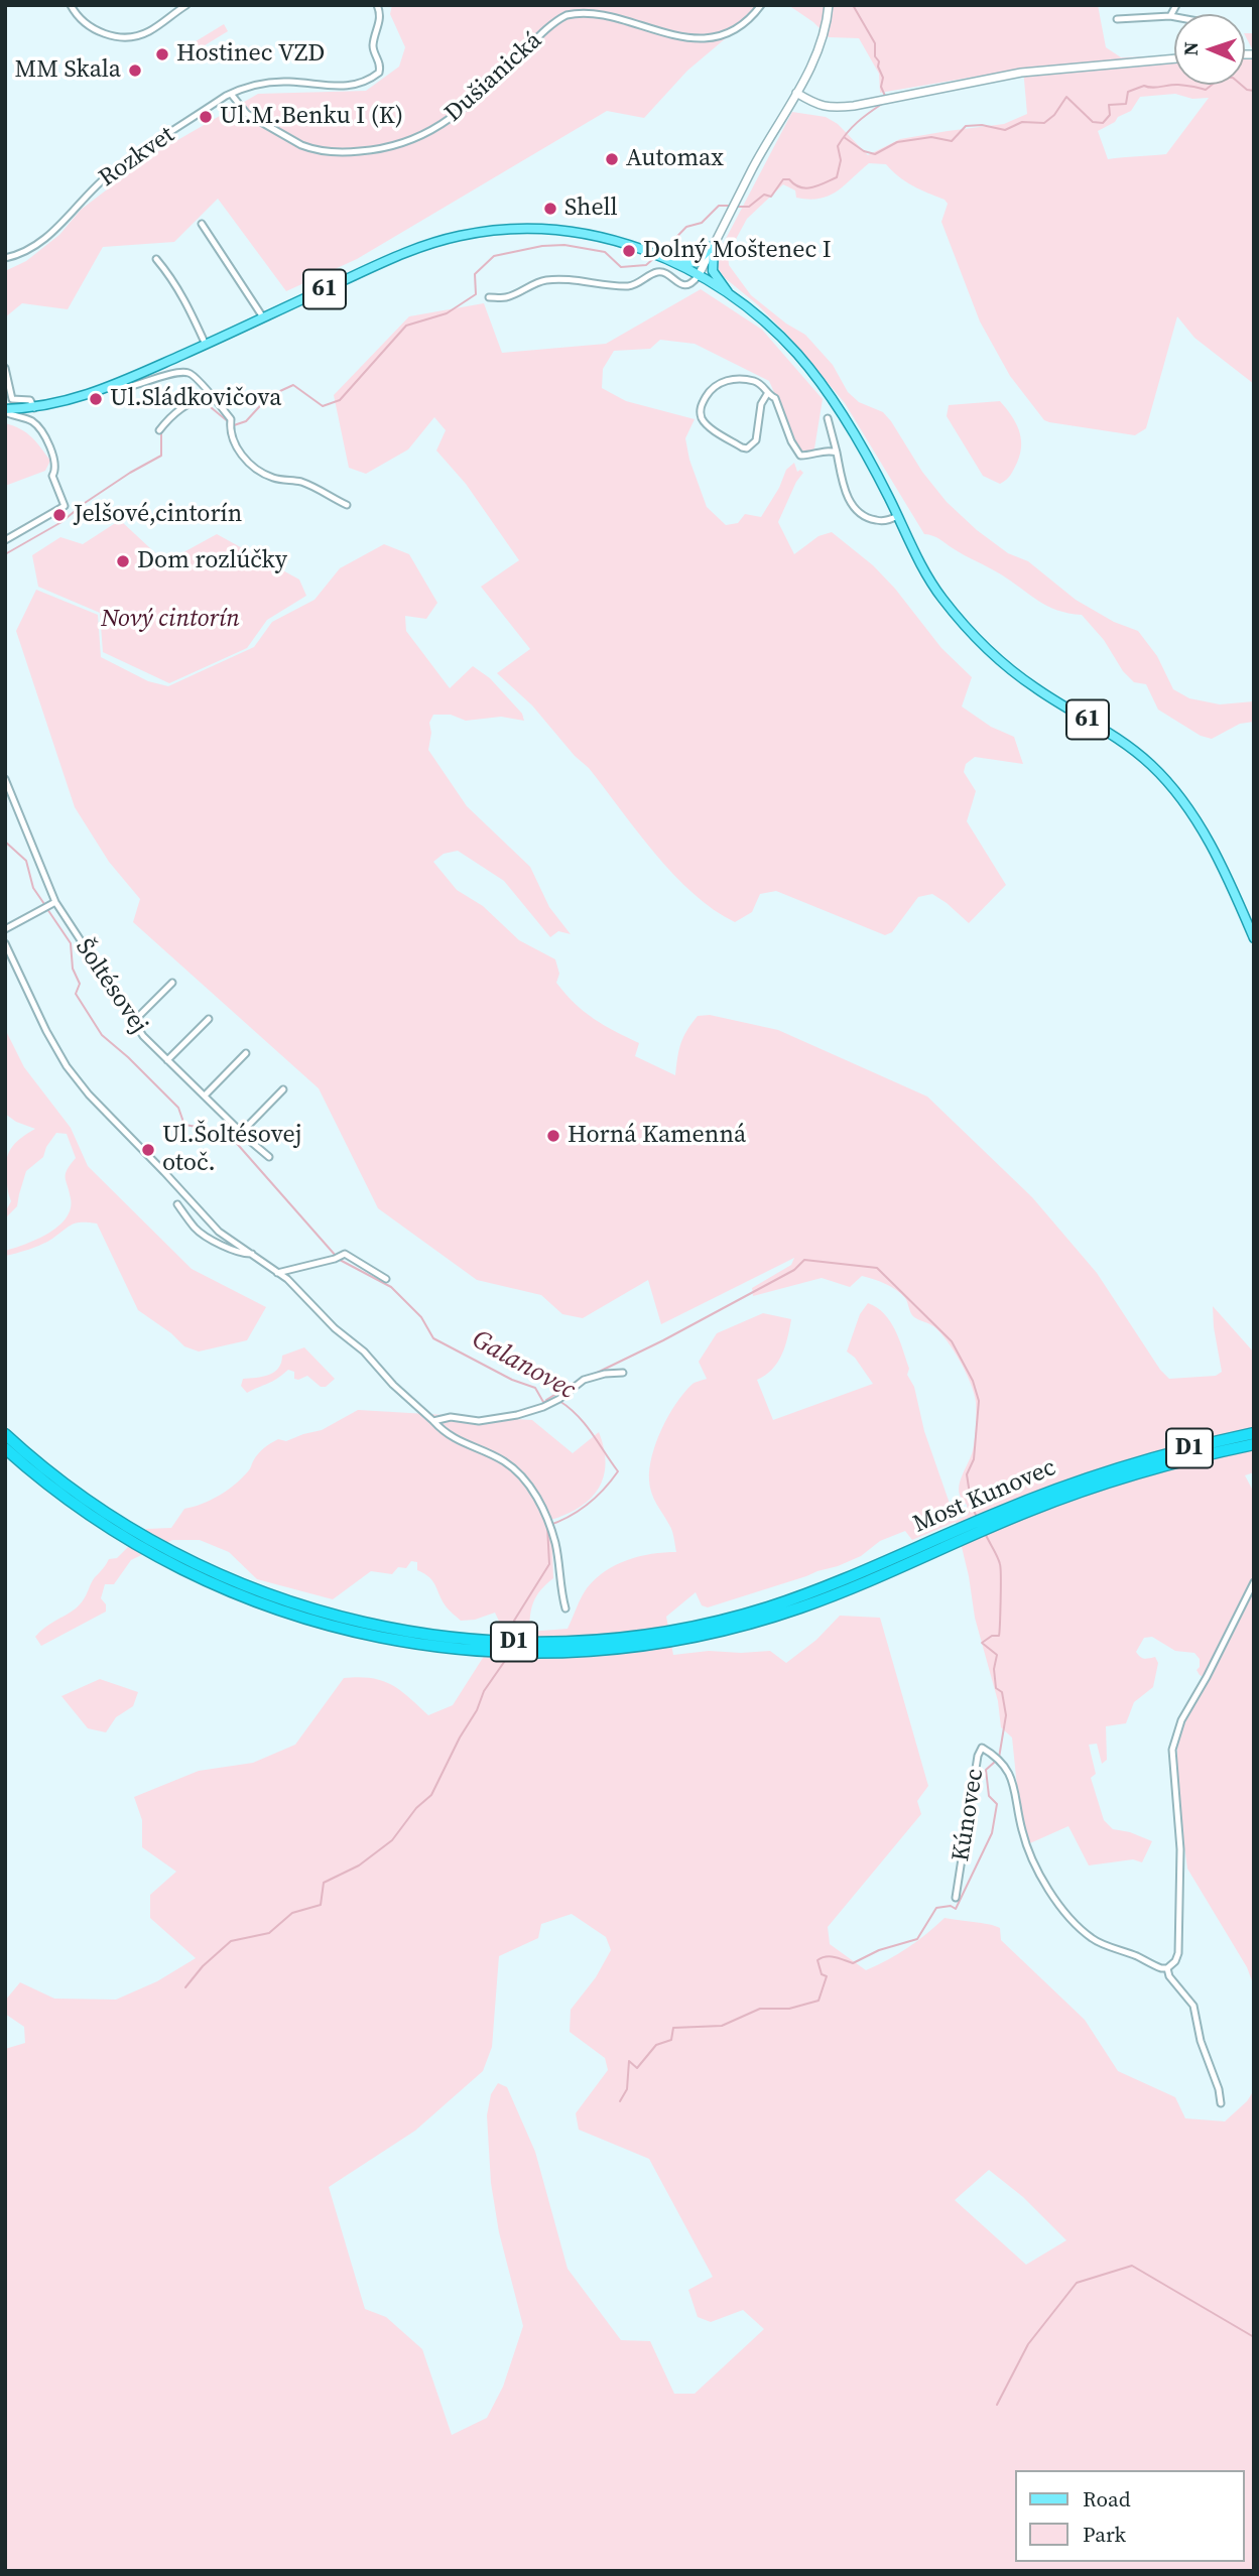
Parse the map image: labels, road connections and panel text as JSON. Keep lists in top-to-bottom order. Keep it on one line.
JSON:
{"streets":{"highway":["D1","Most Kunovec"],"main road":["61"],"street":["Dušianická","Rozkvet","Šoltésovej","Kúnovec"]},"crossings":[["Dušianická","Rozkvet"],["D1","Most Kunovec"]],"water":["Galanovec"],"parks":["Nový cintorín"],"places":["Hostinec VZD","MM Skala","Ul.M.Benku I (K)","Automax","Shell","Dolný Moštenec I","Ul.Sládkovičova","Jelšové,cintorín","Dom rozlúčky","Horná Kamenná","Ul.Šoltésovej otoč."],"legend":["Road","Park"],"north":"left"}
